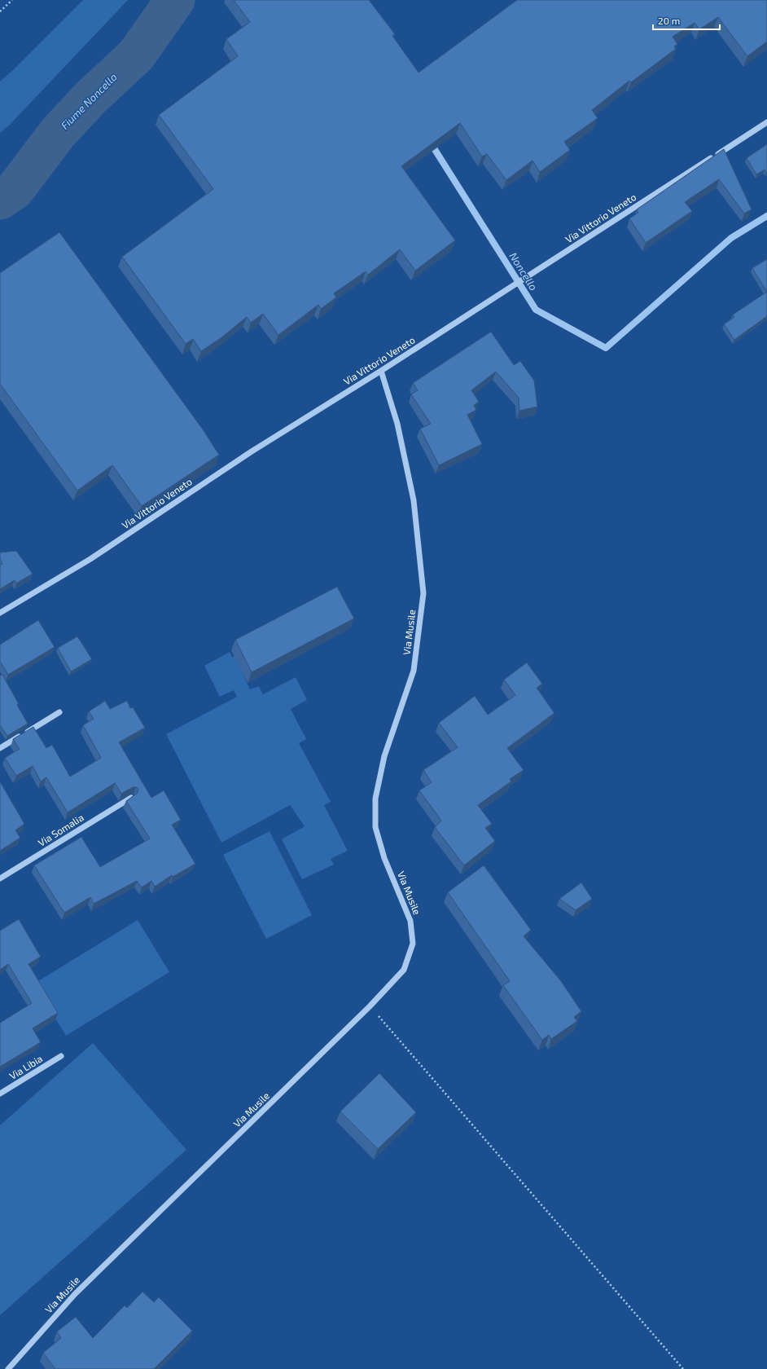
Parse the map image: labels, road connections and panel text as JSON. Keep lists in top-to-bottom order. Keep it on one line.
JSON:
{"streets":{"street":["Via Vittorio Veneto","Via Musile","Via Somalia","Via Libia"]},"crossings":[["Via Vittorio Veneto","Via Musile"]],"water":["Fiume Noncello","Noncello"],"scale_bar":"20 m"}
